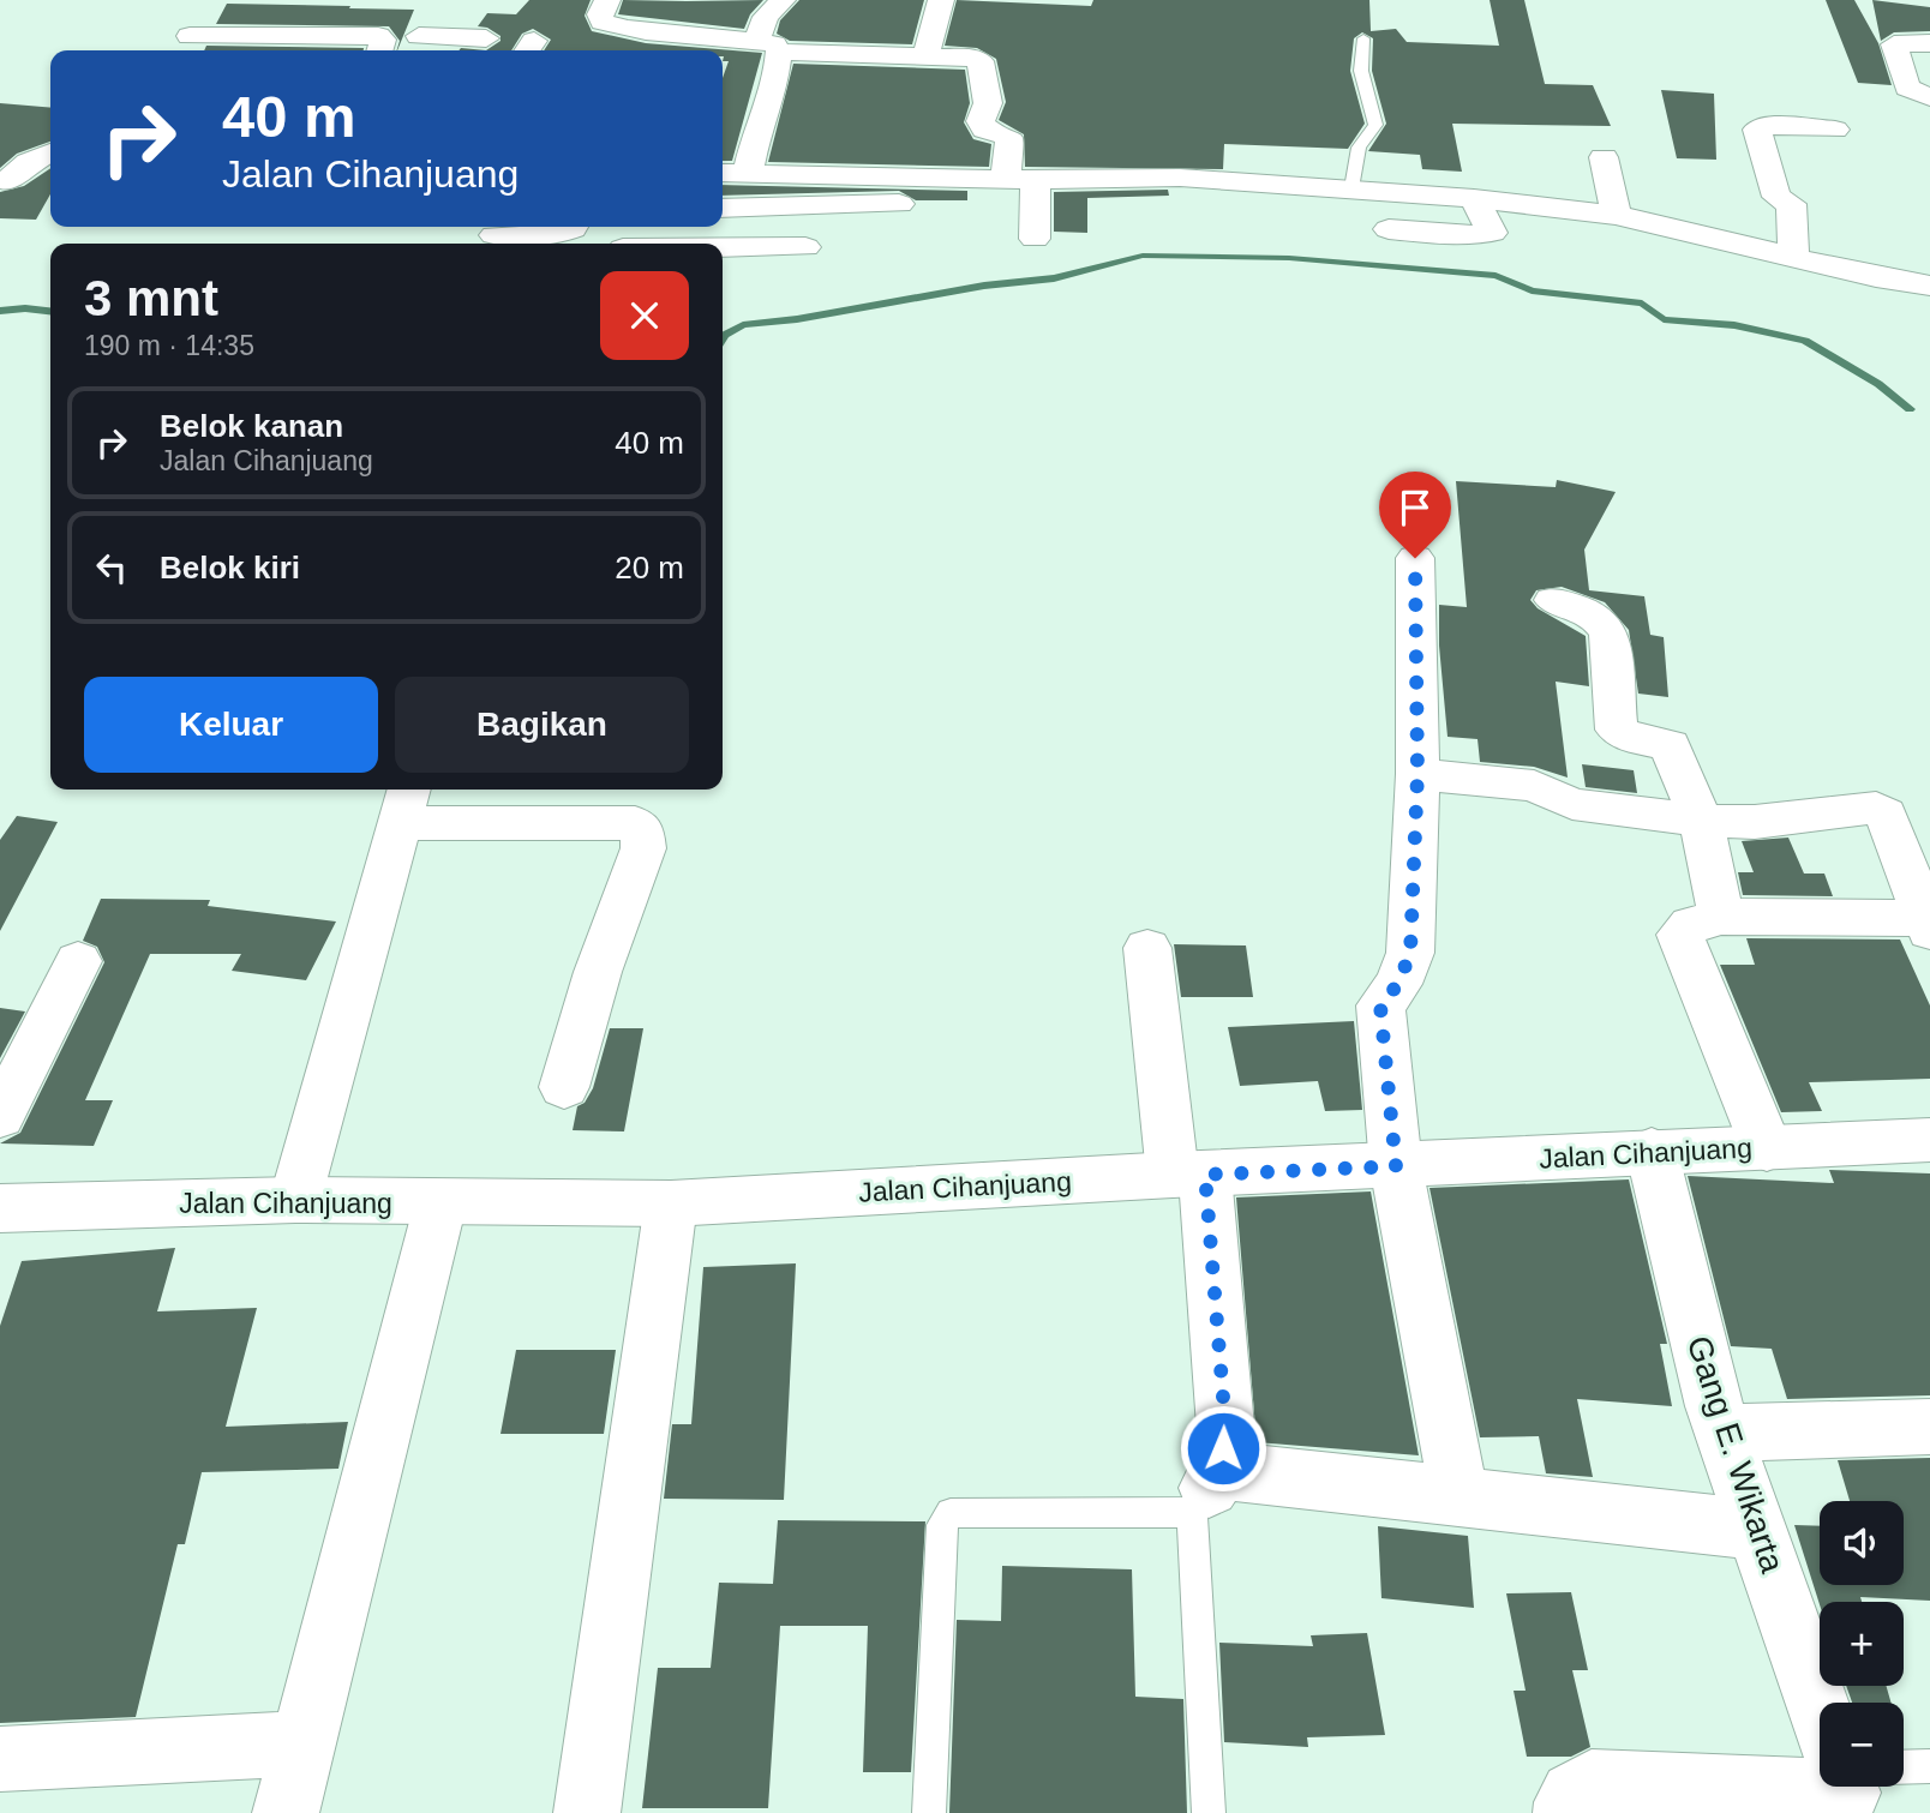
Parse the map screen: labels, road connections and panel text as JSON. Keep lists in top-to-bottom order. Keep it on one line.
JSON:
{"streets":{"street":["Jalan Cihanjuang","Gang E. Wikarta"]},"crossings":[["Jalan Cihanjuang","Gang E. Wikarta"]],"page":{"turn":["40 m","Jalan Cihanjuang"],"heading":["3 mnt","190 m · 14:35"],"list":[{"name":"Belok kanan","note":"Jalan Cihanjuang","value":"40 m"},{"name":"Belok kiri","value":"20 m"}],"buttons":["Keluar","Bagikan"],"map_buttons":["+","−"]}}
